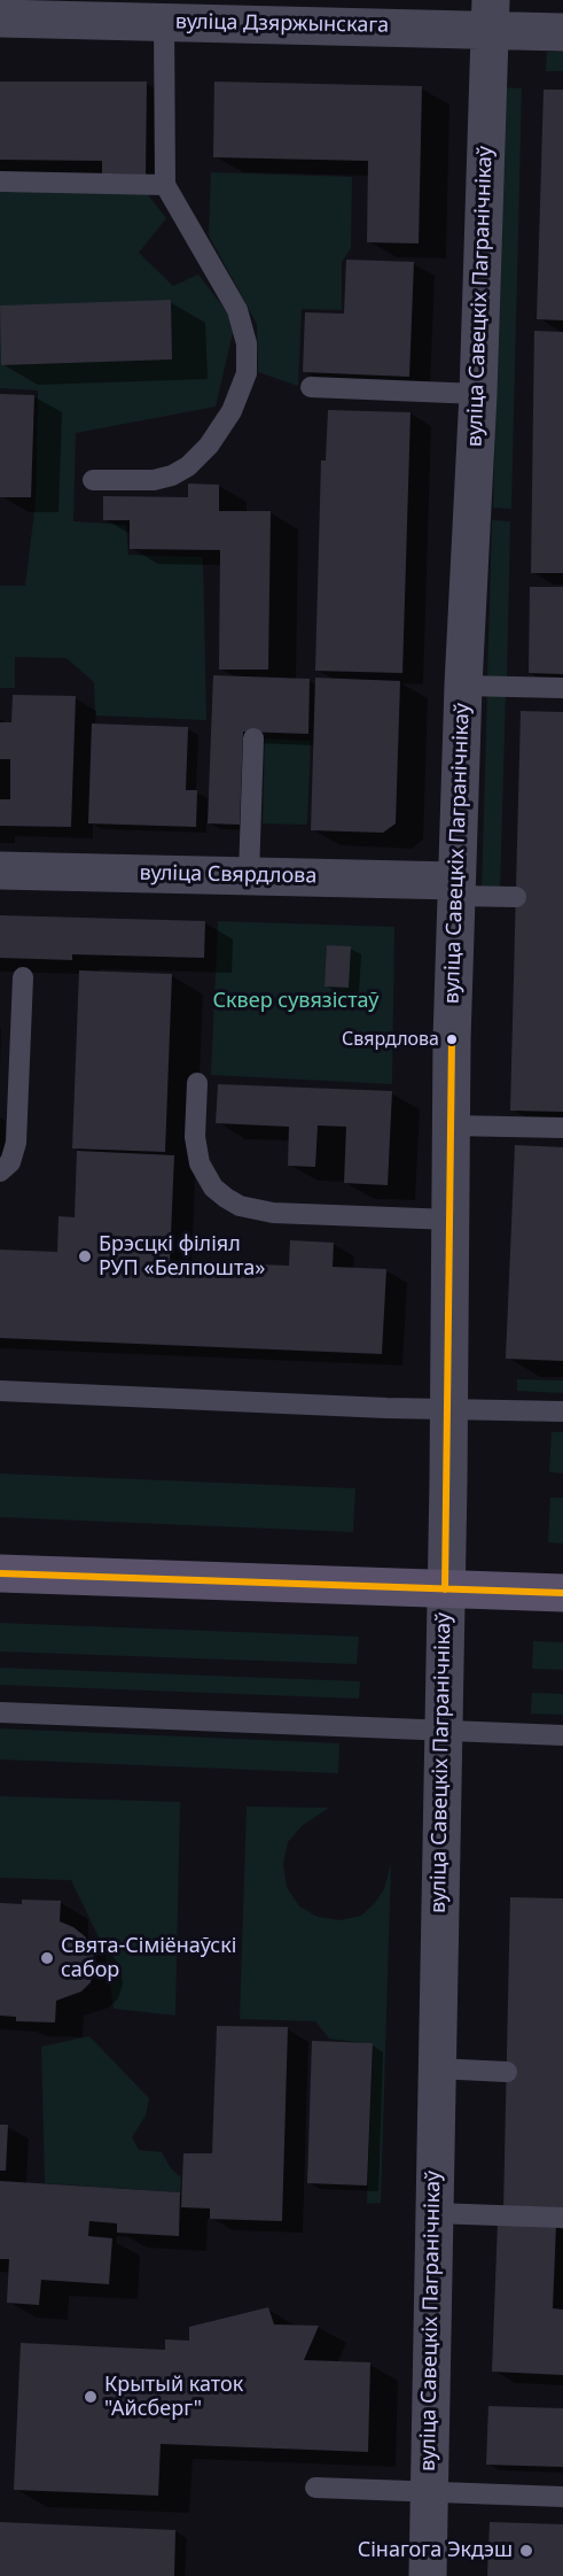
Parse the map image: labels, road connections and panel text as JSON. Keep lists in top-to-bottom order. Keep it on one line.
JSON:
{"streets":{"street":["вуліца Дзяржынскага","вуліца Савецкіх Пагранічнікаў","вуліца Свярдлова"]},"crossings":[["вуліца Дзяржынскага","вуліца Савецкіх Пагранічнікаў"],["вуліца Савецкіх Пагранічнікаў","вуліца Свярдлова"]],"parks":["Сквер сувязістаў"],"places":["Свярдлова","Брэсцкі філіял РУП «Белпошта»","Свята-Сіміёнаўскі сабор","Крытый каток \"Айсберг\"","Сінагога Экдэш"]}
